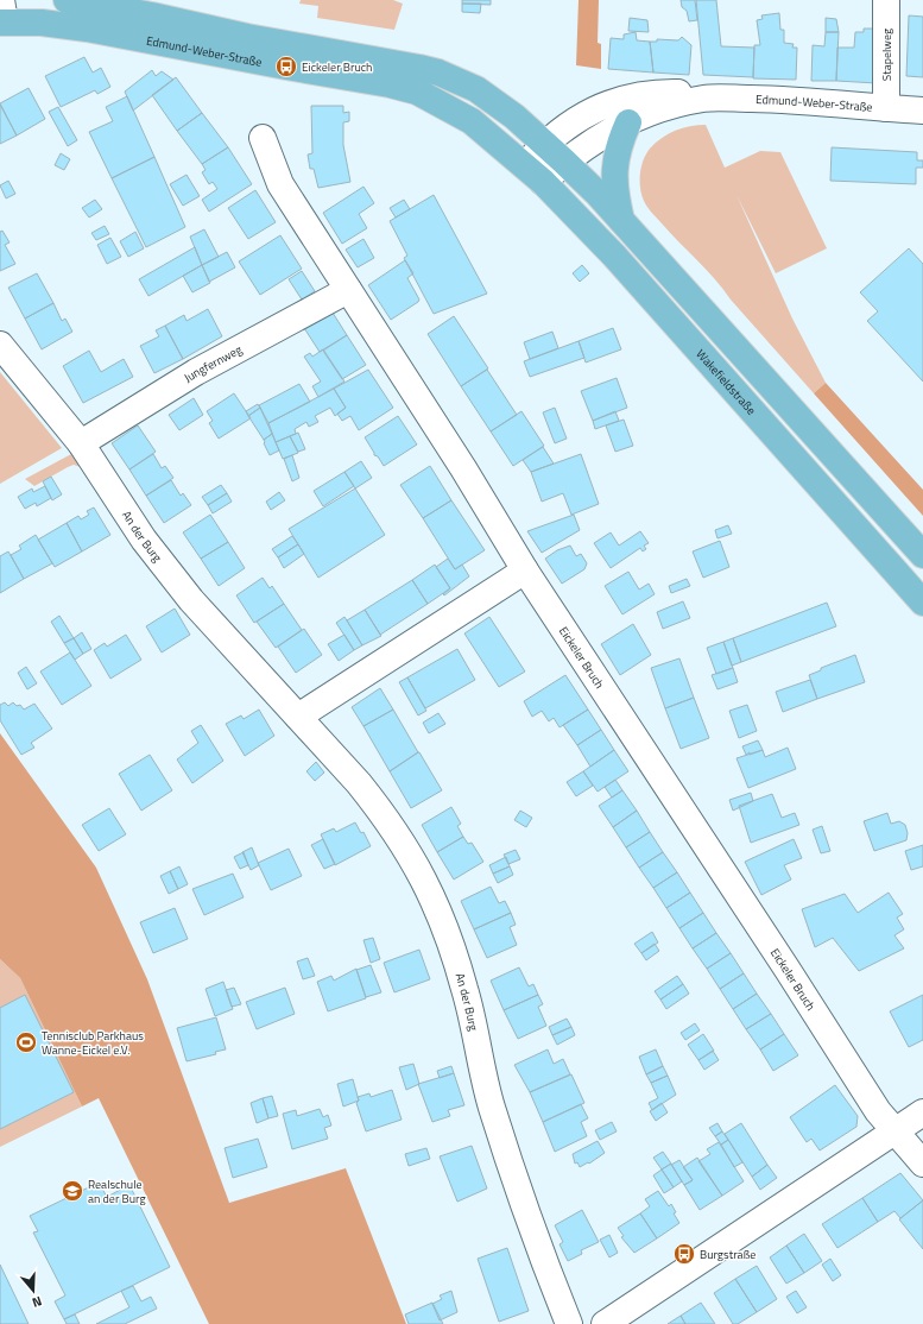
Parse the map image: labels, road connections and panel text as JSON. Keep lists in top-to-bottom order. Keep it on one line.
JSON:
{"streets":{"main road":["Edmund-Weber-Straße","Wakefieldstraße"],"street":["Stapelweg","Jungfernweg","An der Burg","Eickeler Bruch"]},"crossings":[["Edmund-Weber-Straße","Stapelweg"],["Edmund-Weber-Straße","Wakefieldstraße"],["Jungfernweg","An der Burg"],["Jungfernweg","Eickeler Bruch"]],"places":{"bus stop":["Eickeler Bruch","Burgstraße"],"sports":["Tennisclub Parkhaus Wanne-Eickel e.V."],"school or university":["Realschule an der Burg"]},"north":"bottom"}
